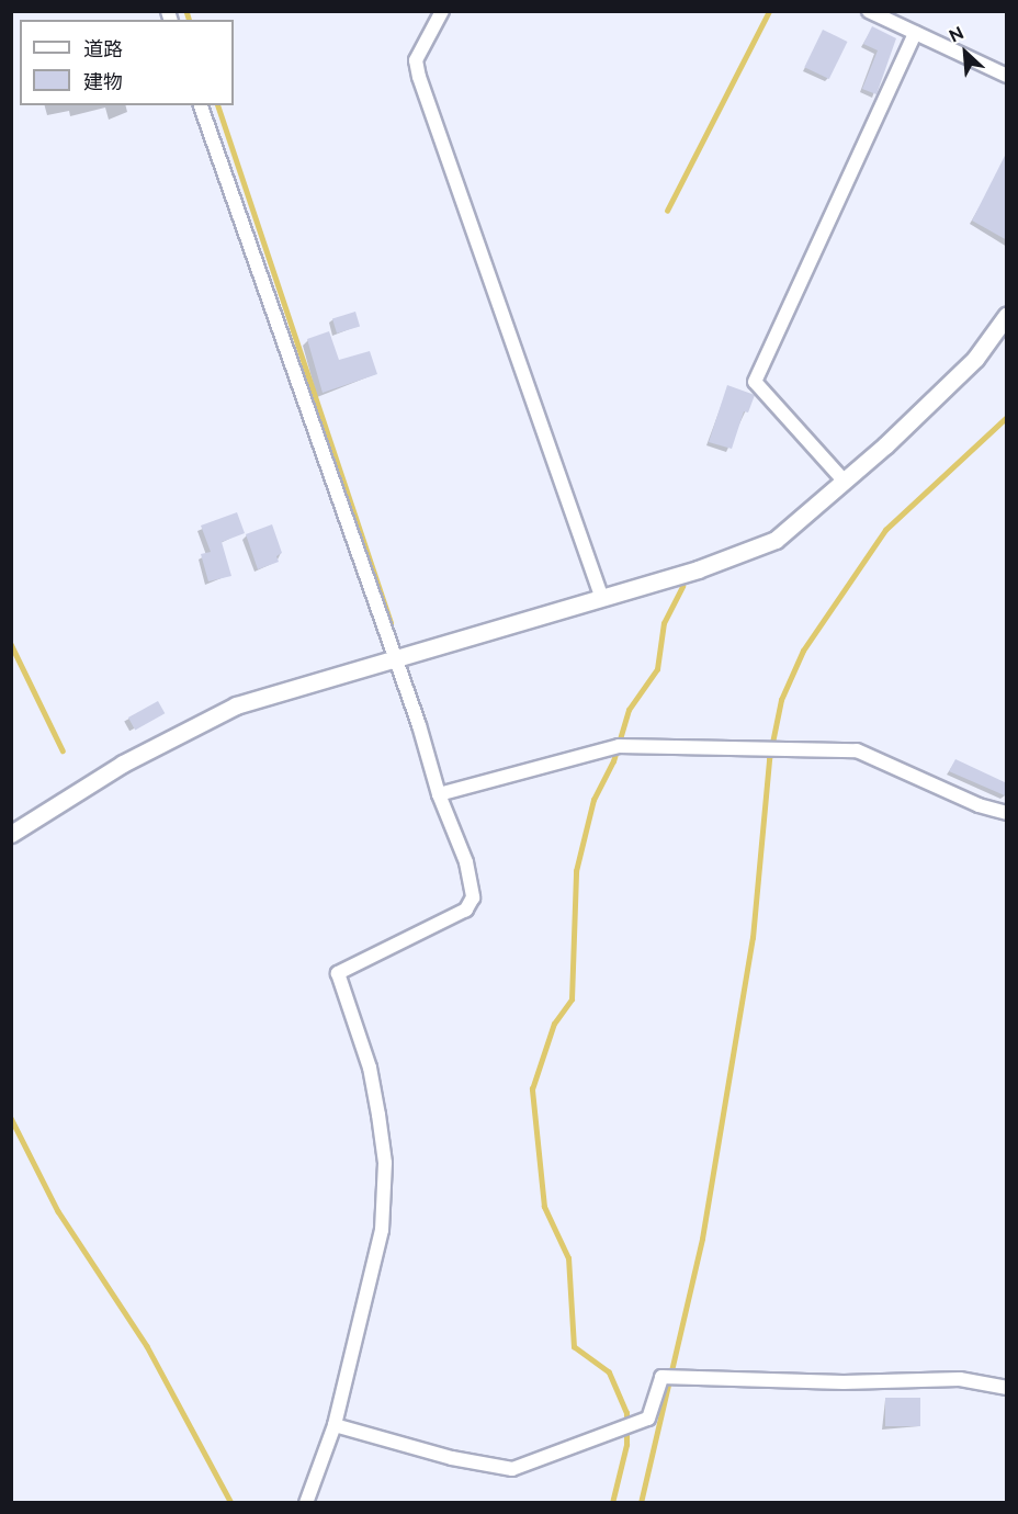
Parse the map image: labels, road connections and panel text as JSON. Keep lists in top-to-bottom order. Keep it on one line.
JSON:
{"legend":["道路","建物"],"north":"top left"}
